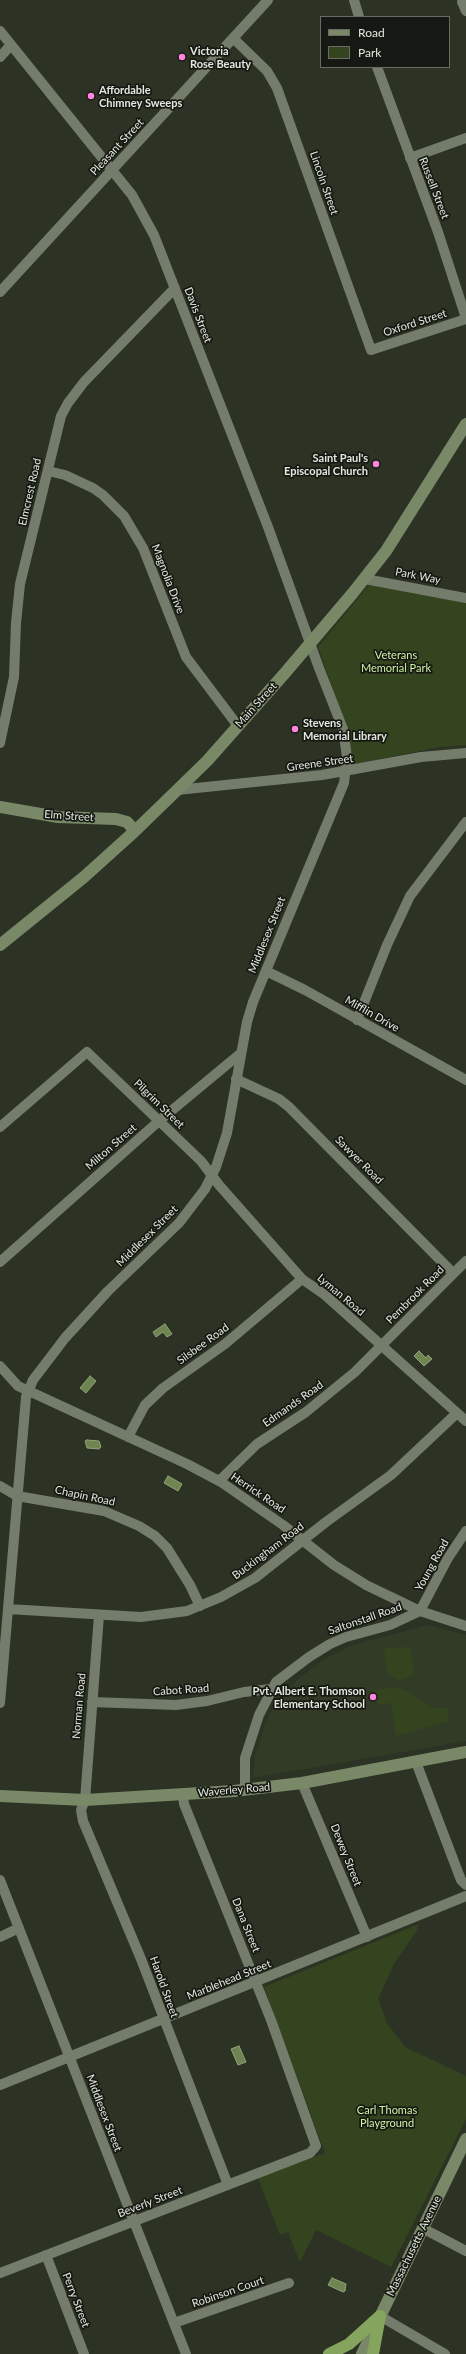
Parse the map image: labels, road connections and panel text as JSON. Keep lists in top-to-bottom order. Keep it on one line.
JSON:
{"streets":{"main road":["Main Street","Elm Street","Waverley Road","Massachusetts Avenue"],"street":["Pleasant Street","Lincoln Street","Russell Street","Davis Street","Oxford Street","Elmcrest Road","Park Way","Magnolia Drive","Greene Street","Middlesex Street","Mifflin Drive","Pilgrim Street","Milton Street","Sawyer Road","Lyman Road","Pembrook Road","Silsbee Road","Edmands Road","Herrick Road","Chapin Road","Buckingham Road","Young Road","Saltonstall Road","Cabot Road","Norman Road","Dewey Street","Dana Street","Marblehead Street","Harold Street","Beverly Street","Robinson Court","Perry Street"]},"crossings":[["Pleasant Street","Lincoln Street"],["Pleasant Street","Davis Street"],["Lincoln Street","Oxford Street"],["Russell Street","Oxford Street"],["Davis Street","Elmcrest Road"],["Davis Street","Main Street"],["Davis Street","Middlesex Street"],["Elmcrest Road","Magnolia Drive"],["Park Way","Main Street"],["Magnolia Drive","Main Street"],["Main Street","Greene Street"],["Main Street","Elm Street"],["Main Street","Middlesex Street"],["Greene Street","Middlesex Street"],["Middlesex Street","Mifflin Drive"],["Middlesex Street","Pilgrim Street"],["Middlesex Street","Milton Street"],["Middlesex Street","Sawyer Road"],["Middlesex Street","Lyman Road"],["Middlesex Street","Herrick Road"],["Middlesex Street","Chapin Road"],["Middlesex Street","Buckingham Road"],["Middlesex Street","Marblehead Street"],["Middlesex Street","Beverly Street"],["Middlesex Street","Robinson Court"],["Pilgrim Street","Milton Street"],["Pilgrim Street","Lyman Road"],["Sawyer Road","Pembrook Road"],["Lyman Road","Pembrook Road"],["Lyman Road","Silsbee Road"],["Lyman Road","Edmands Road"],["Lyman Road","Buckingham Road"],["Pembrook Road","Edmands Road"],["Silsbee Road","Herrick Road"],["Edmands Road","Herrick Road"],["Herrick Road","Buckingham Road"],["Herrick Road","Young Road"],["Herrick Road","Saltonstall Road"],["Chapin Road","Buckingham Road"],["Buckingham Road","Norman Road"],["Young Road","Saltonstall Road"],["Saltonstall Road","Cabot Road"],["Saltonstall Road","Waverley Road"],["Cabot Road","Norman Road"],["Norman Road","Waverley Road"],["Norman Road","Harold Street"],["Waverley Road","Dewey Street"],["Waverley Road","Dana Street"],["Waverley Road","Harold Street"],["Dewey Street","Marblehead Street"],["Dana Street","Marblehead Street"],["Dana Street","Beverly Street"],["Marblehead Street","Harold Street"],["Harold Street","Beverly Street"],["Beverly Street","Perry Street"]],"parks":["Veterans Memorial Park","Carl Thomas Playground"],"places":["Victoria Rose Beauty","Affordable Chimney Sweeps","Saint Paul's Episcopal Church","Stevens Memorial Library","Pvt. Albert E. Thomson Elementary School"],"legend":["Road","Park"]}
